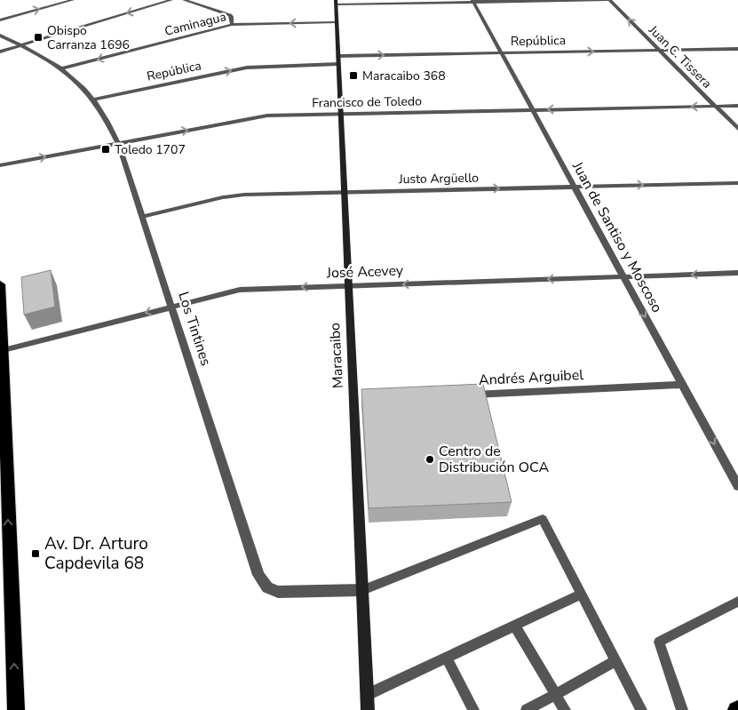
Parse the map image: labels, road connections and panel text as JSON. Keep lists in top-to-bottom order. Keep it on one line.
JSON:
{"streets":{"main road":["Maracaibo"],"street":["Caminagua","República","Juan C. Tissera","Francisco de Toledo","Justo Argüello","Juan de Santiso y Moscoso","José Acevey","Los Tintines","Andrés Arguibel"]},"crossings":[["Caminagua","Los Tintines"],["Caminagua","Maracaibo"],["República","Juan C. Tissera"],["República","Juan de Santiso y Moscoso"],["República","Los Tintines"],["República","Maracaibo"],["Juan C. Tissera","Francisco de Toledo"],["Francisco de Toledo","Juan de Santiso y Moscoso"],["Francisco de Toledo","Los Tintines"],["Francisco de Toledo","Maracaibo"],["Justo Argüello","Juan de Santiso y Moscoso"],["Justo Argüello","Los Tintines"],["Justo Argüello","Maracaibo"],["Juan de Santiso y Moscoso","José Acevey"],["Juan de Santiso y Moscoso","Andrés Arguibel"],["José Acevey","Los Tintines"],["José Acevey","Maracaibo"],["Los Tintines","Maracaibo"]],"one_way":["Juan C. Tissera","Justo Argüello","Juan de Santiso y Moscoso","José Acevey"],"places":{"transit":["Obispo Carranza 1696","Maracaibo 368","Toledo 1707","Av. Dr. Arturo Capdevila 68"],"other":["Centro de Distribución OCA"]}}
